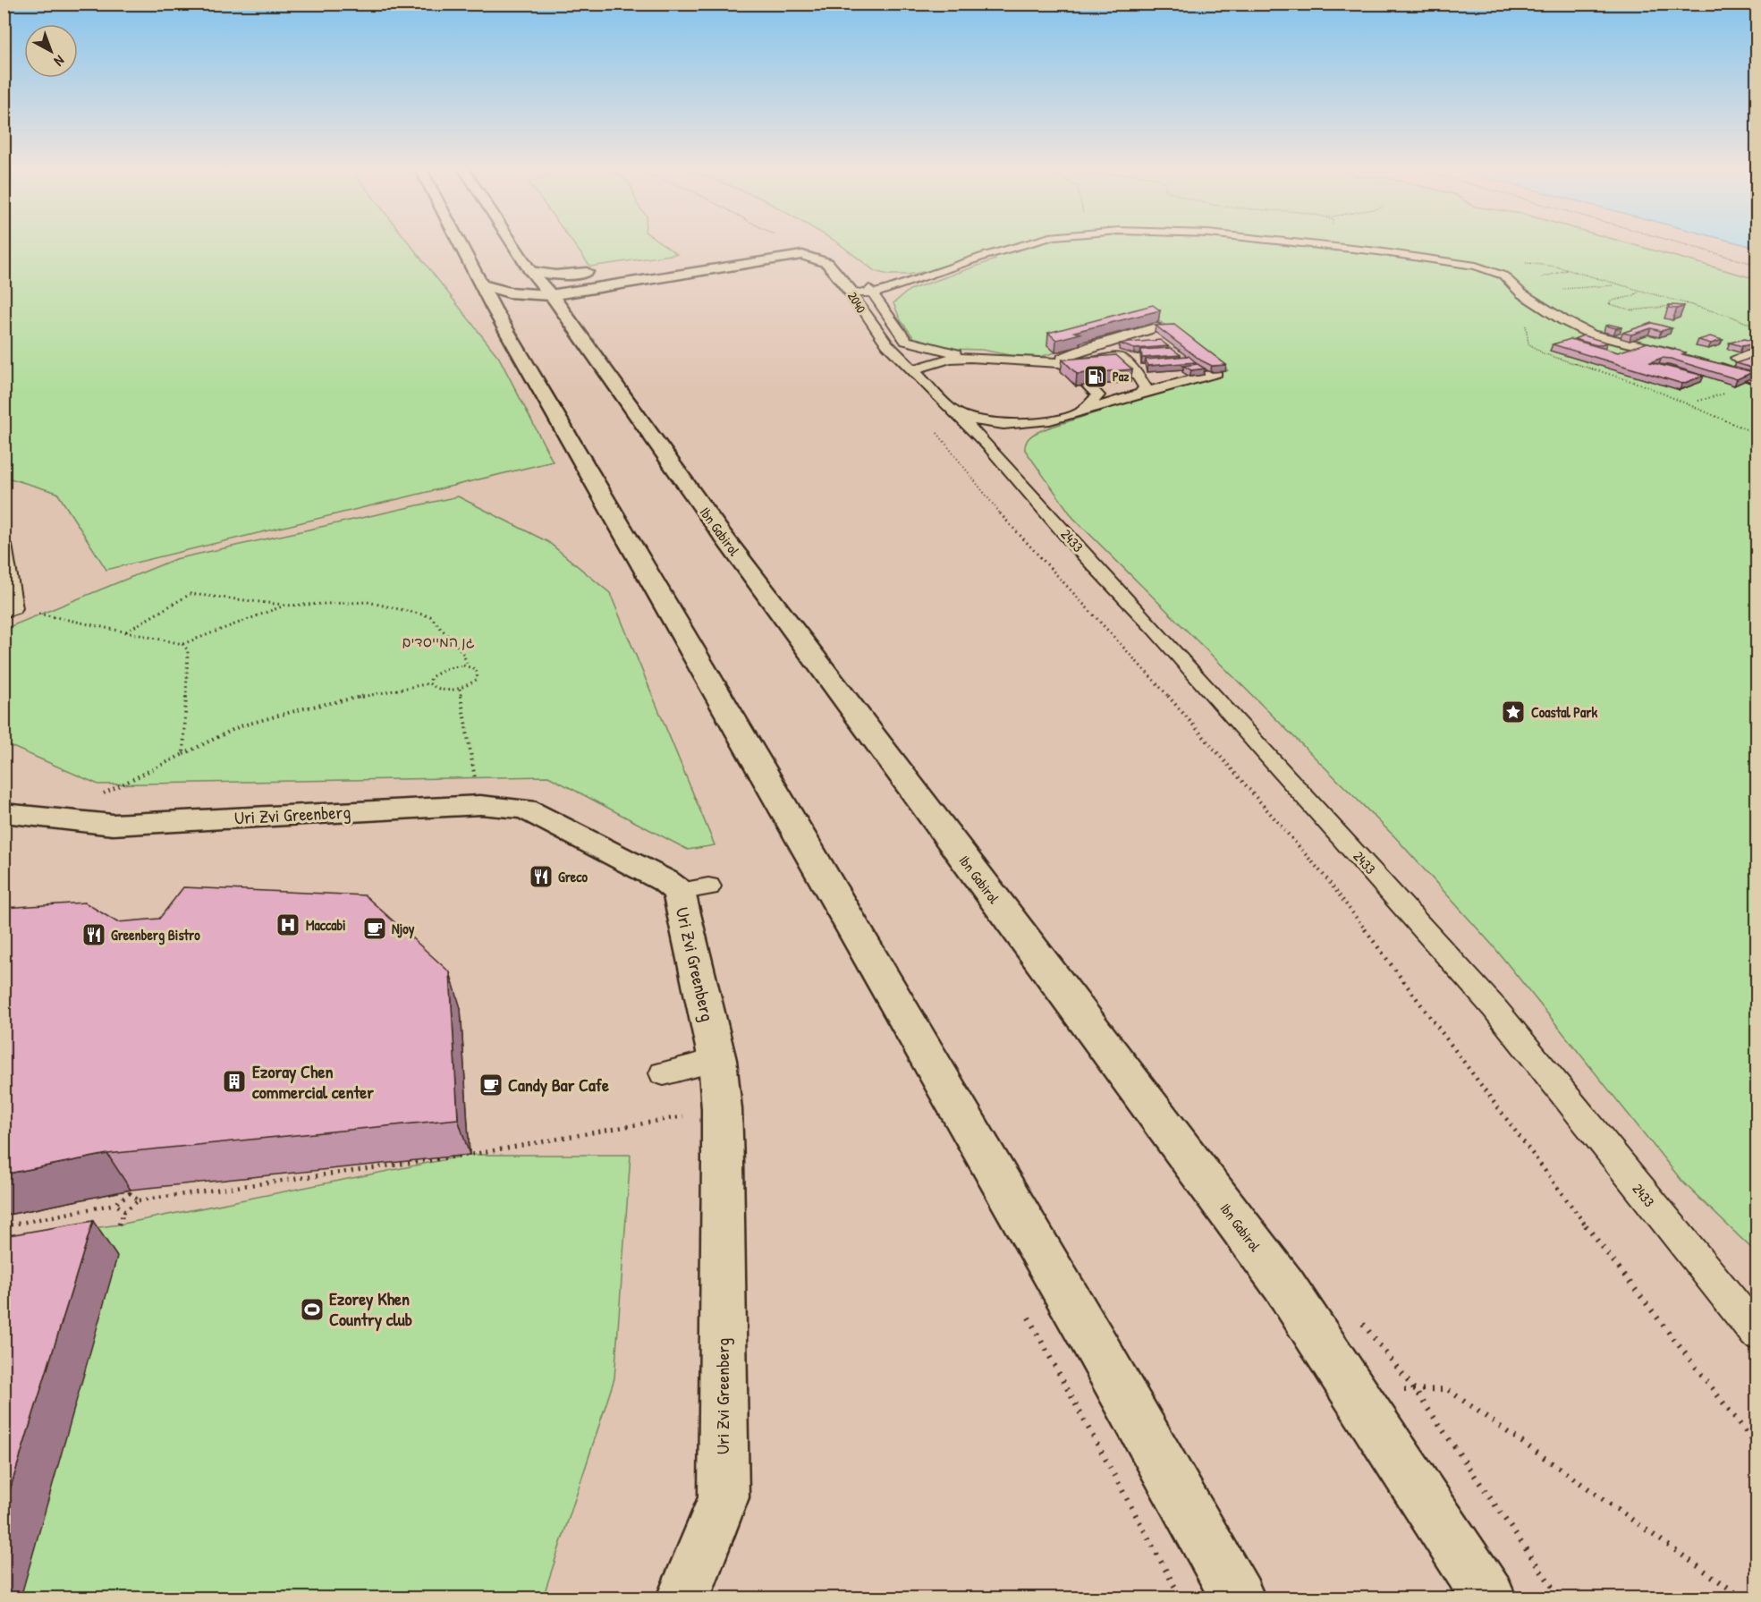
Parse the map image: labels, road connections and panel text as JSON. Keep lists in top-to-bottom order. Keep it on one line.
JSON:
{"streets":{"street":["2040","Ibn Gabirol","Uri Zvi Greenberg"],"lane":["2433"]},"crossings":[["2040","Ibn Gabirol"],["2040","2433"]],"parks":["גן המייסדים"],"places":{"fuel station":["Paz"],"place":["Coastal Park"],"restaurant":["Greco","Greenberg Bistro"],"hospital":["Maccabi"],"cafe":["Njoy","Candy Bar Cafe"],"building":["Ezoray Chen commercial center"],"sports":["Ezorey Khen Country club"]},"north":"bottom right"}
